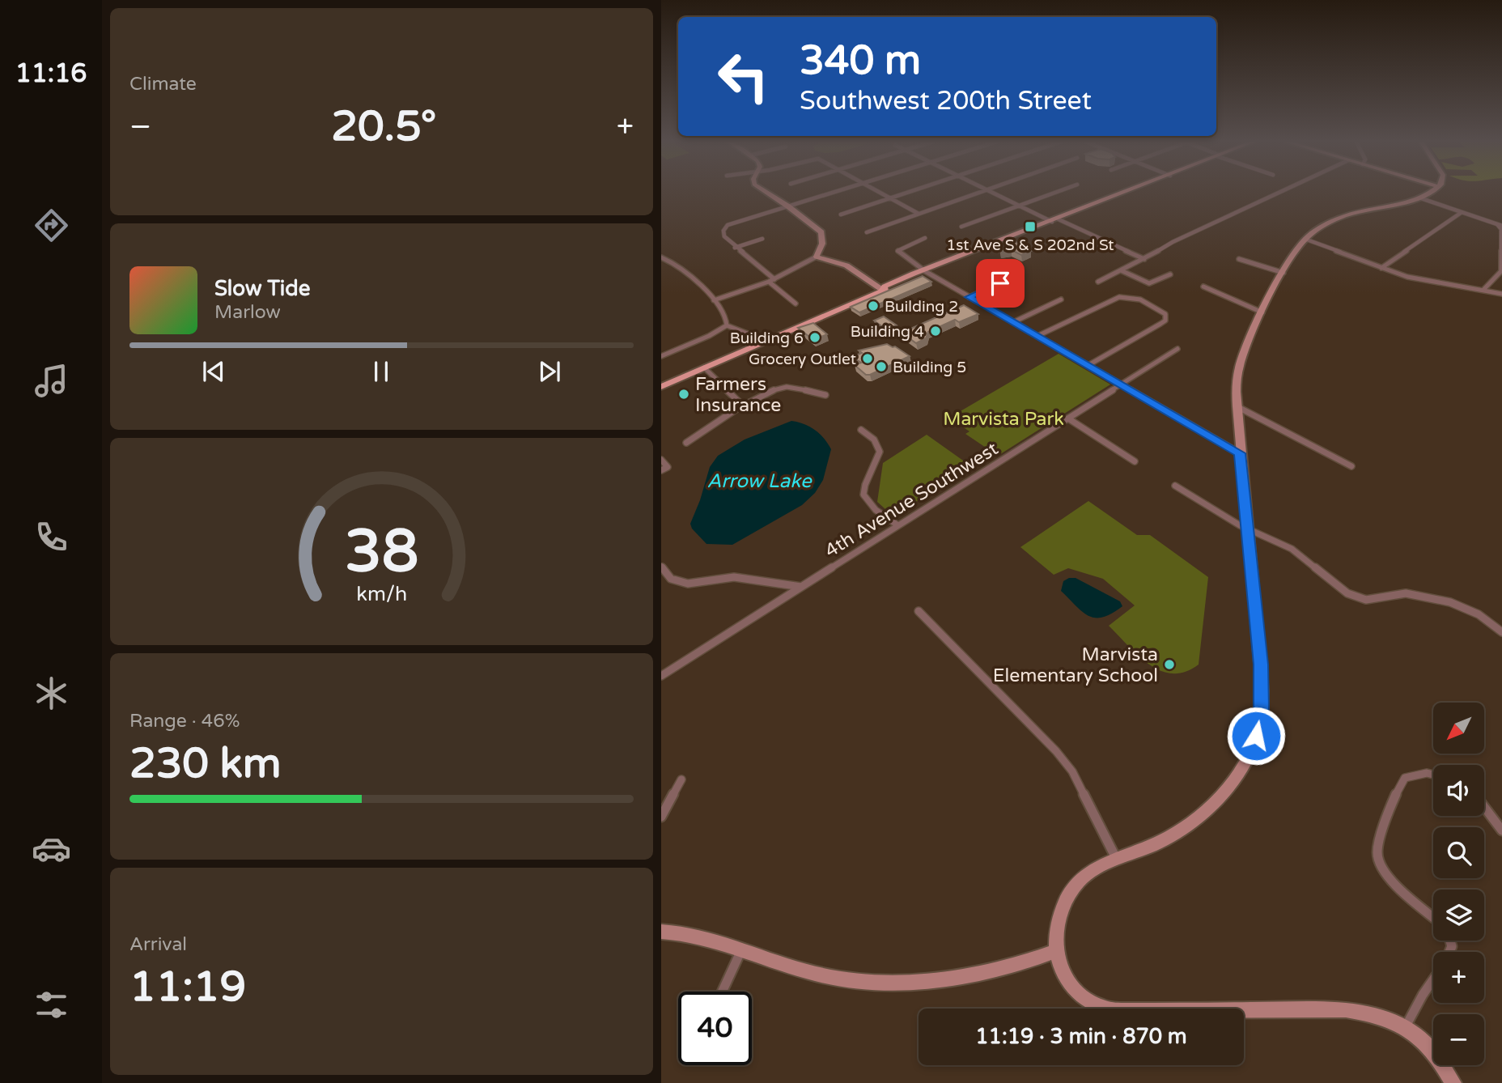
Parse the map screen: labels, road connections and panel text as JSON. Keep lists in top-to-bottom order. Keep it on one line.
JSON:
{"streets":{"street":["4th Avenue Southwest"]},"water":["Arrow Lake"],"parks":["Marvista Park"],"places":{"transit":["1st Ave S & S 202nd St"],"other":["Building 2","Building 4","Building 6","Grocery Outlet","Building 5","Farmers Insurance","Marvista Elementary School"]},"north":"bottom left","page":{"tabs":"11:16","tile":["Climate",["Range · 46%","230 km"],["Arrival","11:19"]],"turn":["340 m","Southwest 200th Street"],"heat":["−","20.5°","+"],"song":["Slow Tide","Marlow"],"map_buttons":["+","−"],"limit":"40","trip":"11:19 · 3 min · 870 m","gauge":["38","km/h"]}}
